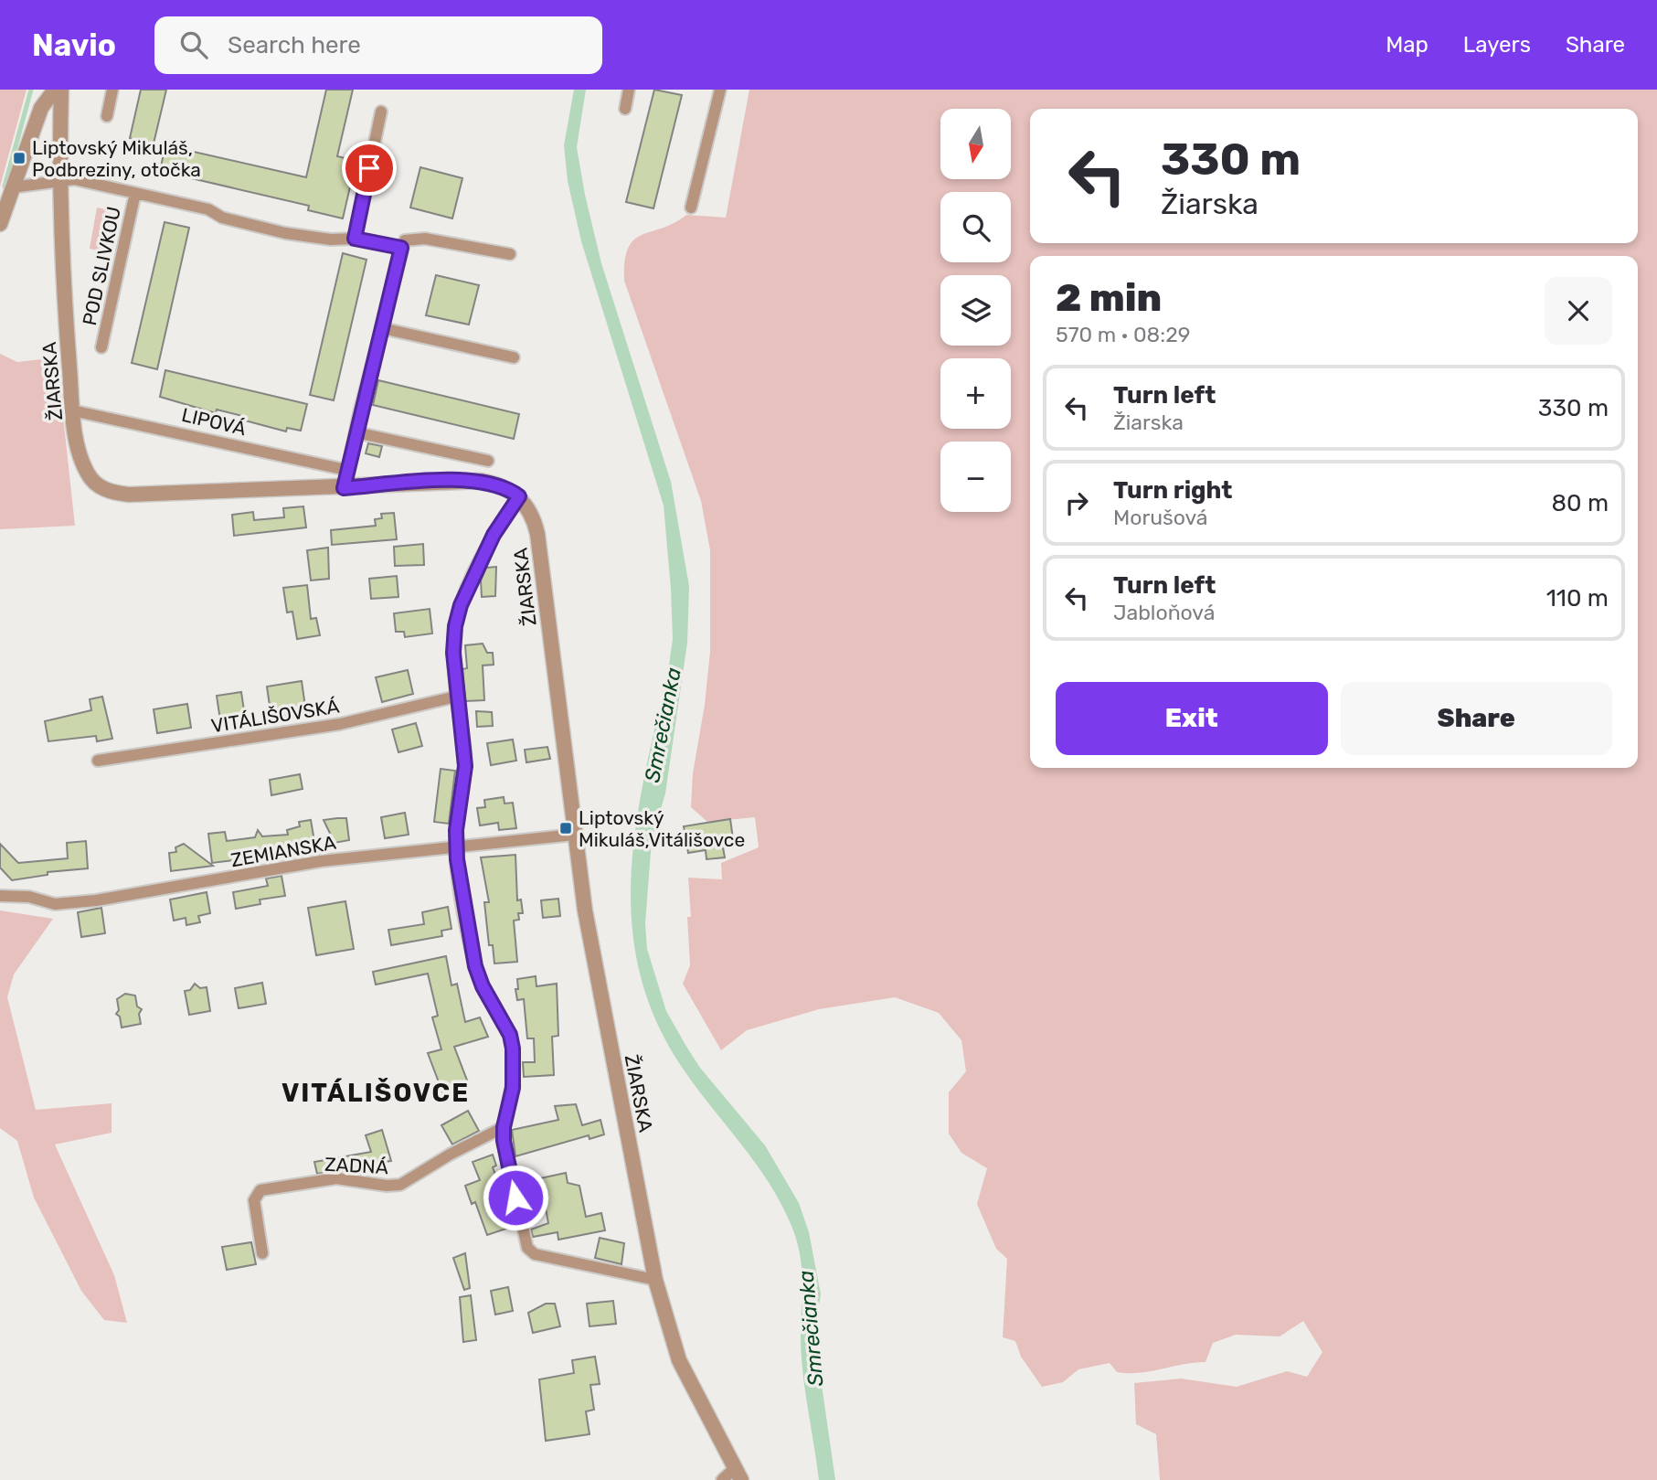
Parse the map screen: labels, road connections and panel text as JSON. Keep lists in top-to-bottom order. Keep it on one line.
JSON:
{"streets":{"street":["POD SLIVKOU","ŽIARSKA","LIPOVÁ","VITÁLIŠOVSKÁ","ZEMIANSKA","ZADNÁ"]},"crossings":[["ŽIARSKA","LIPOVÁ"],["ŽIARSKA","ZEMIANSKA"]],"districts":["VITÁLIŠOVCE"],"water":["Smrečianka"],"places":{"transit":["Liptovský Mikuláš, Podbreziny, otočka","Liptovský Mikuláš,Vitálišovce"]},"north":"bottom","page":{"header":"Navio","search":"Search here","nav":["Map","Layers","Share"],"map_buttons":["+","−"],"turn":["330 m","Žiarska"],"heading":["2 min","570 m · 08:29"],"list":[{"name":"Turn left","note":"Žiarska","value":"330 m"},{"name":"Turn right","note":"Morušová","value":"80 m"},{"name":"Turn left","note":"Jabloňová","value":"110 m"}],"buttons":["Exit","Share"]}}
